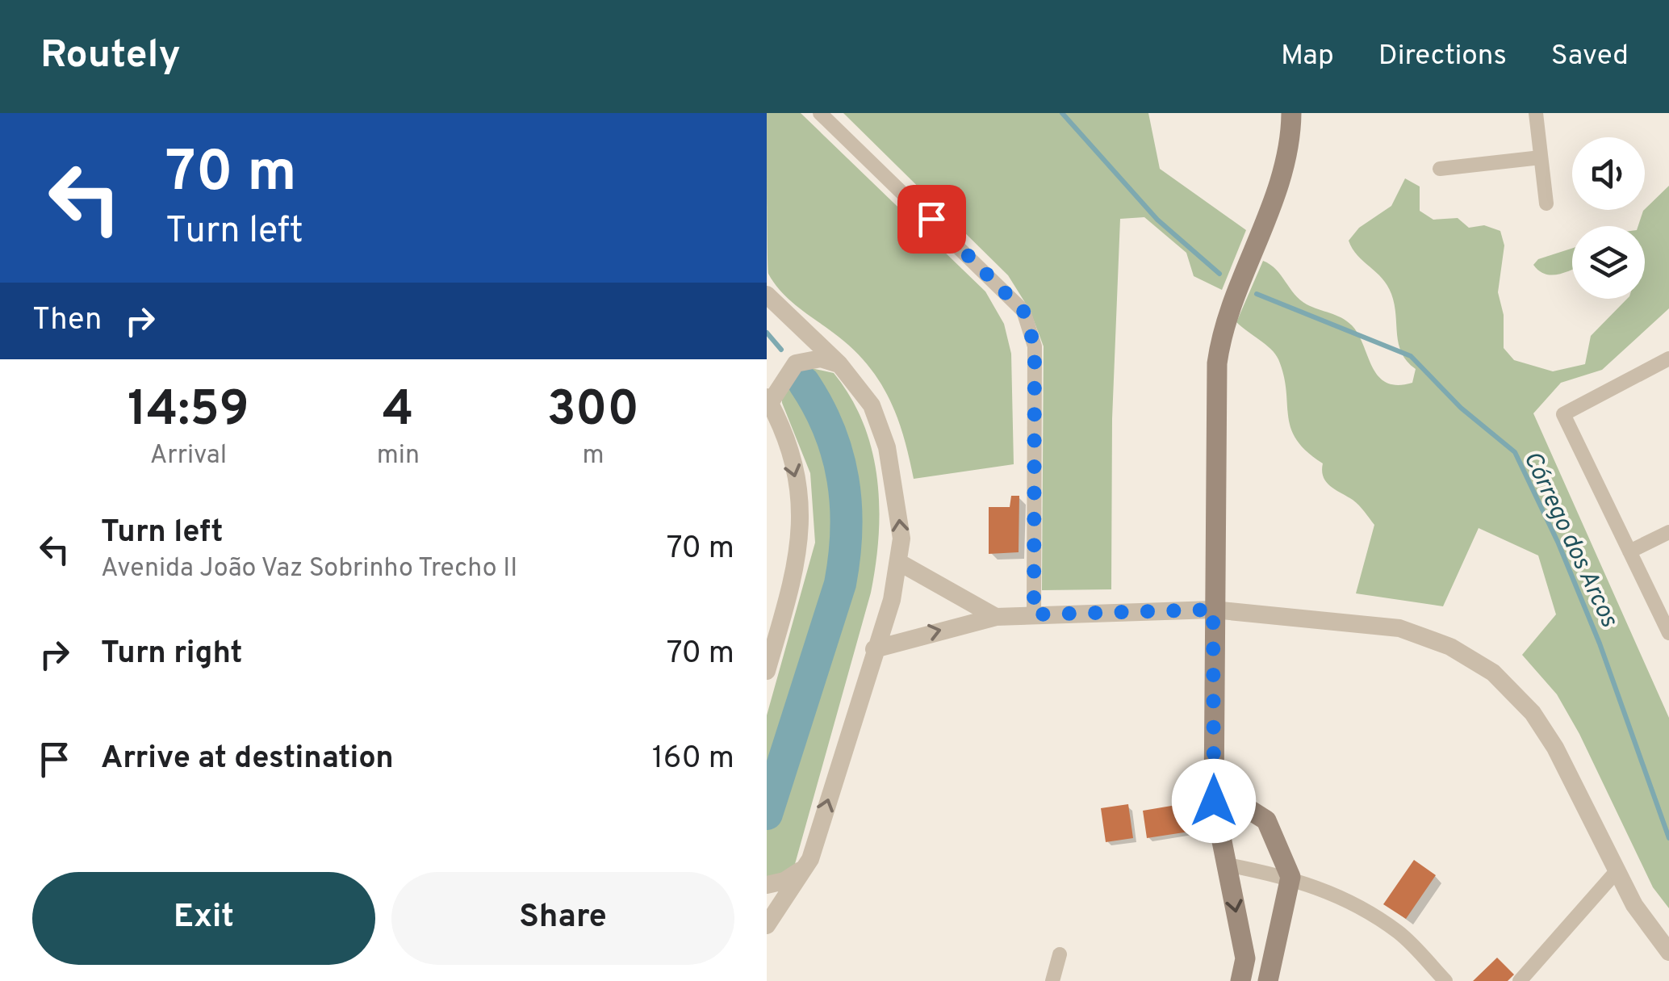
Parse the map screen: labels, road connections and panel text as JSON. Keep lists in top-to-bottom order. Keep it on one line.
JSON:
{"water":["Córrego dos Arcos"],"page":{"header":"Routely","nav":["Map","Directions","Saved"],"turn":["70 m","Turn left"],"then":"Then","eta":["14:59","Arrival","4","min","300","m"],"list":[{"name":"Turn left","note":"Avenida João Vaz Sobrinho Trecho II","value":"70 m"},{"name":"Turn right","value":"70 m"},{"name":"Arrive at destination","value":"160 m"}],"buttons":["Exit","Share"]}}
